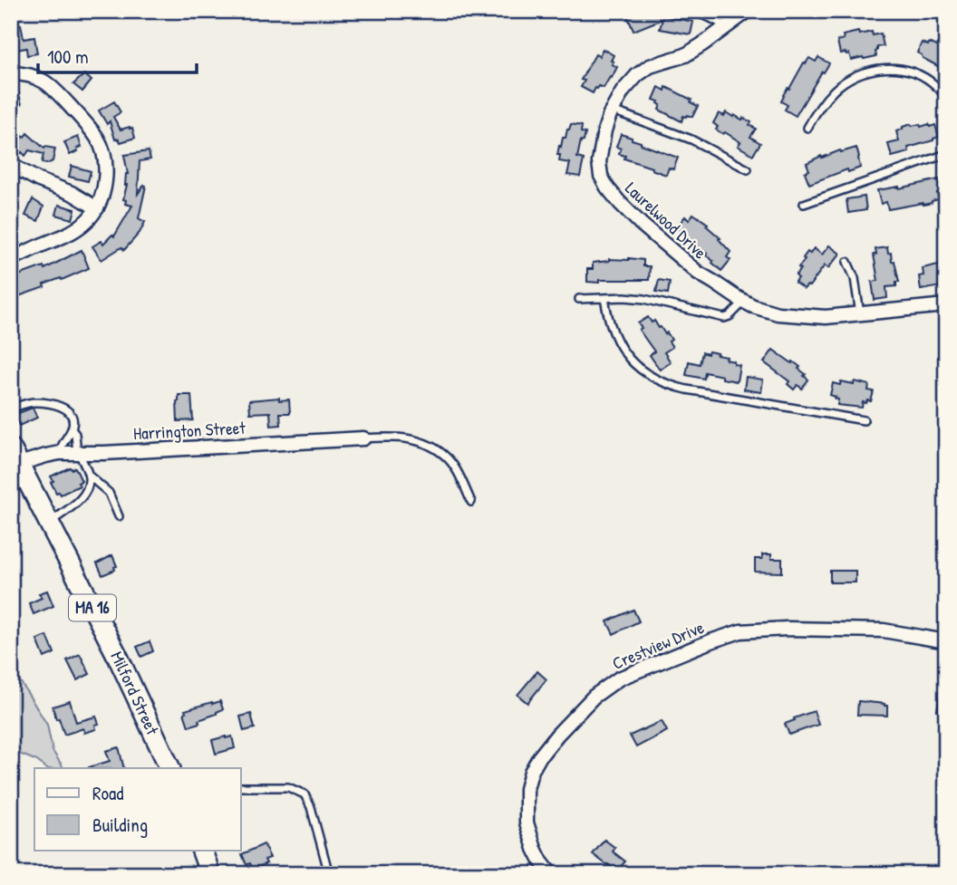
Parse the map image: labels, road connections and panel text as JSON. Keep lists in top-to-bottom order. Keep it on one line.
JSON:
{"streets":{"main road":["MA 16","Milford Street"],"street":["Laurelwood Drive","Harrington Street","Crestview Drive"]},"crossings":[["Harrington Street","Milford Street"]],"legend":["Road","Building"],"scale_bar":"100 m"}
